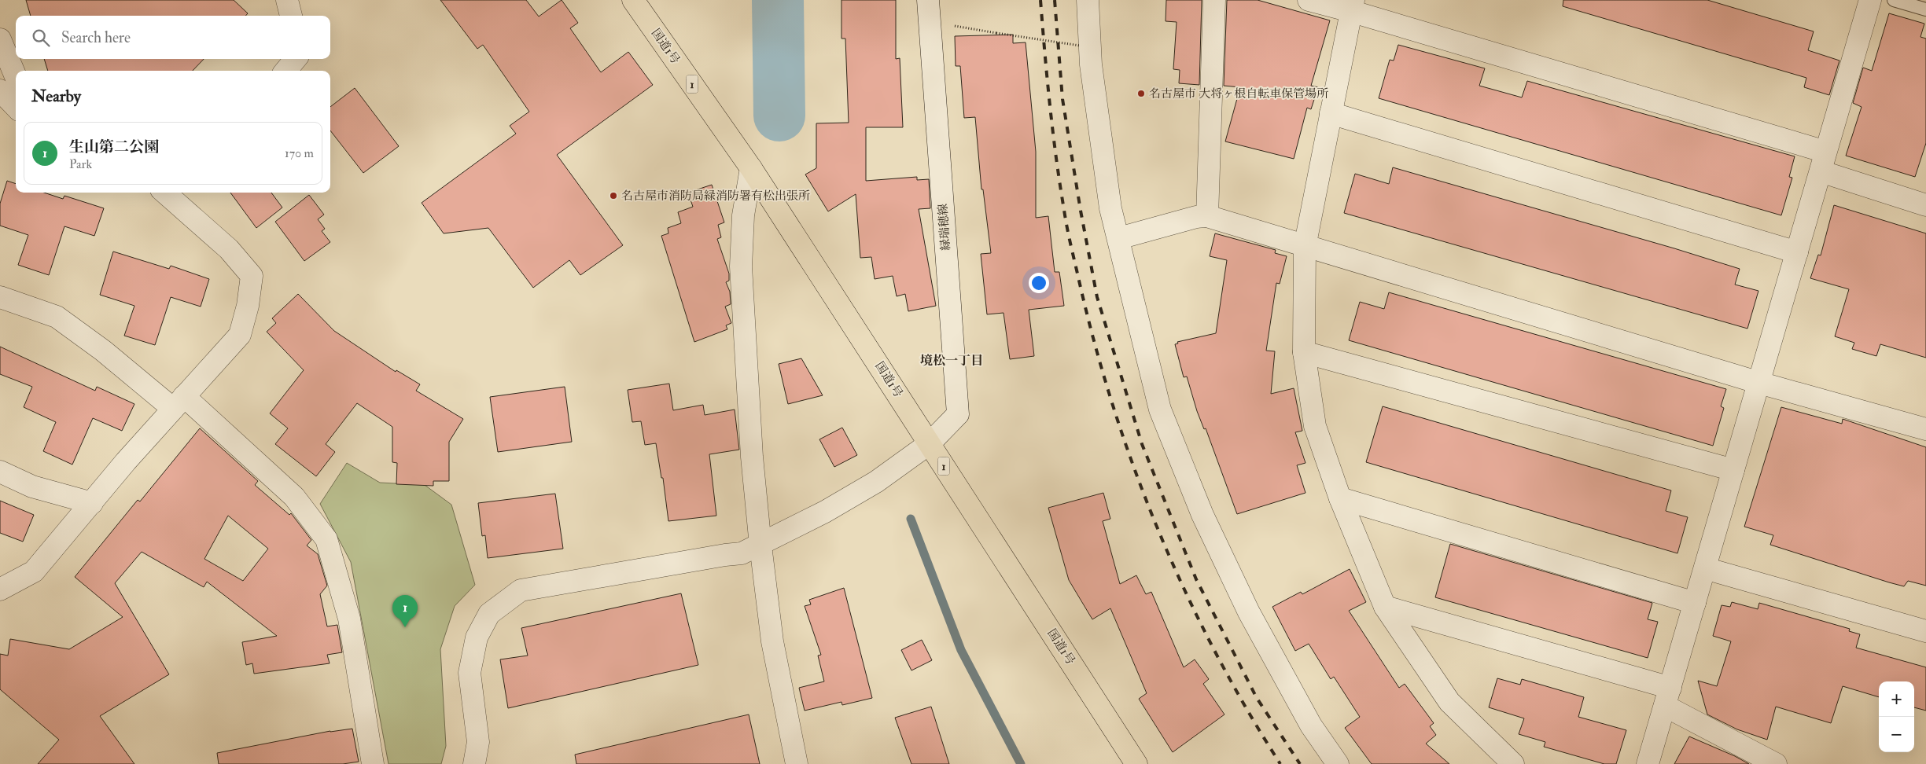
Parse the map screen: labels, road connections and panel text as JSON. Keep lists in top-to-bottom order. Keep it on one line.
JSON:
{"streets":{"highway":["国道1号","1"],"street":["緑瑞穂線"]},"crossings":[["国道1号","緑瑞穂線"]],"districts":["境松一丁目"],"places":["名古屋市 大将ヶ根自転車保管場所","名古屋市消防局緑消防署有松出張所"],"page":{"search":"Search here","heading":"Nearby","list":[{"mark":"1","name":"生山第二公園","note":"Park","value":"170 m"}],"pins":"1","map_buttons":["+","−"]}}
